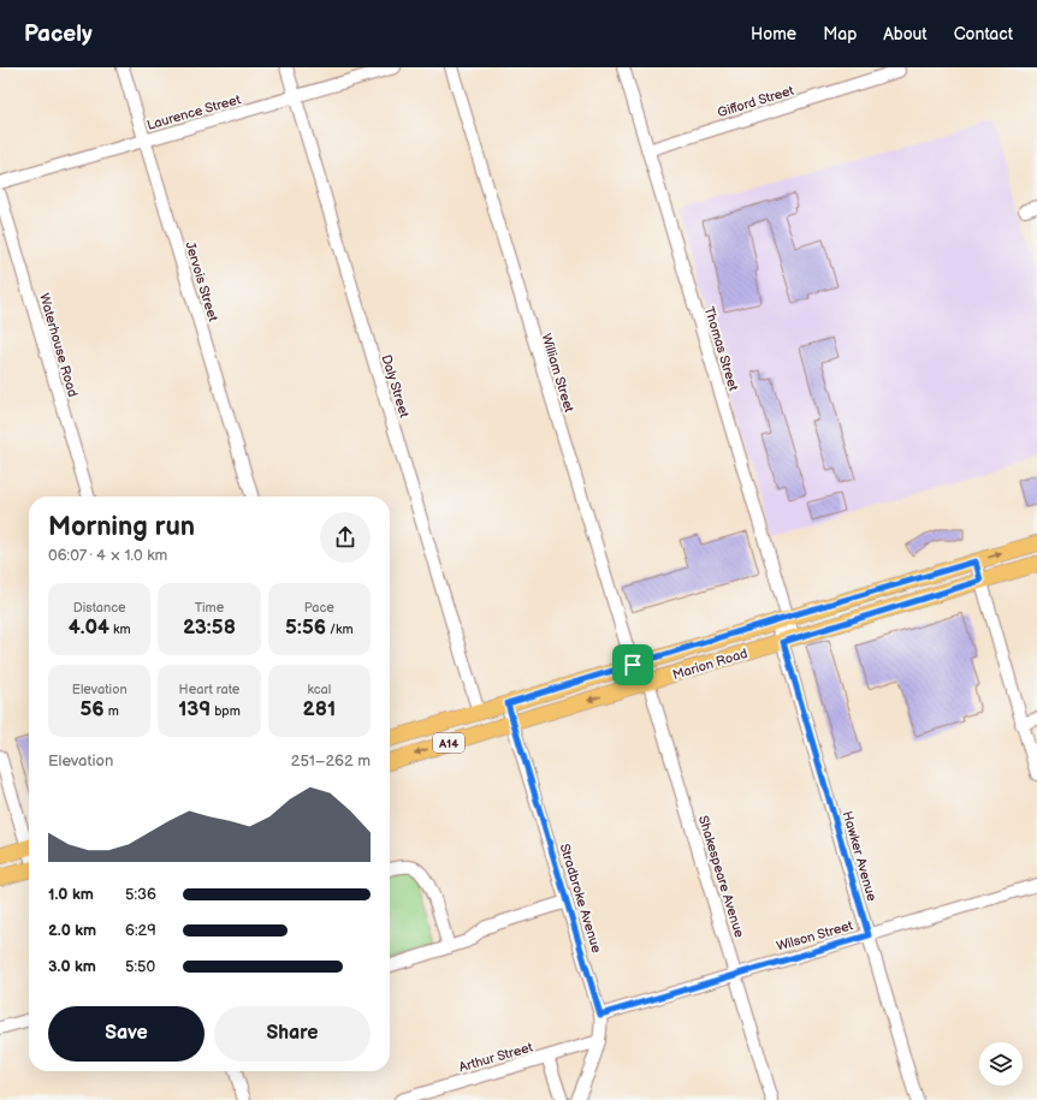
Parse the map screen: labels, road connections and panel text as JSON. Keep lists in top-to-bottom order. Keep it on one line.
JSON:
{"streets":{"main road":["Marion Road","A14"],"street":["Gifford Street","Laurence Street","Jervois Street","Waterhouse Road","Thomas Street","William Street","Daly Street","Hawker Avenue","Shakespeare Avenue","Stradbroke Avenue","Wilson Street","Arthur Street"]},"crossings":[["Gifford Street","Thomas Street"],["Laurence Street","Jervois Street"],["Laurence Street","Daly Street"],["Thomas Street","Marion Road"],["Thomas Street","Hawker Avenue"],["William Street","Marion Road"],["William Street","Shakespeare Avenue"],["Daly Street","Marion Road"],["Marion Road","Hawker Avenue"],["Marion Road","Shakespeare Avenue"],["Marion Road","Stradbroke Avenue"],["Hawker Avenue","Wilson Street"],["Shakespeare Avenue","Wilson Street"],["Stradbroke Avenue","Wilson Street"],["Stradbroke Avenue","Arthur Street"]],"page":{"header":"Pacely","nav":["Home","Map","About","Contact"],"heading":["Morning run","06:07 · 4 × 1.0 km"],"stats":[["Distance","4.04 km"],["Time","23:58"],["Pace","5:56 /km"],["Elevation","56 m"],["Heart rate","139 bpm"],["kcal","281"]],"chart":["Elevation","251–262 m"],"list":[{"name":"1.0 km","note":"5:36"},{"name":"2.0 km","note":"6:29"},{"name":"3.0 km","note":"5:50"}],"buttons":["Save","Share"]}}
